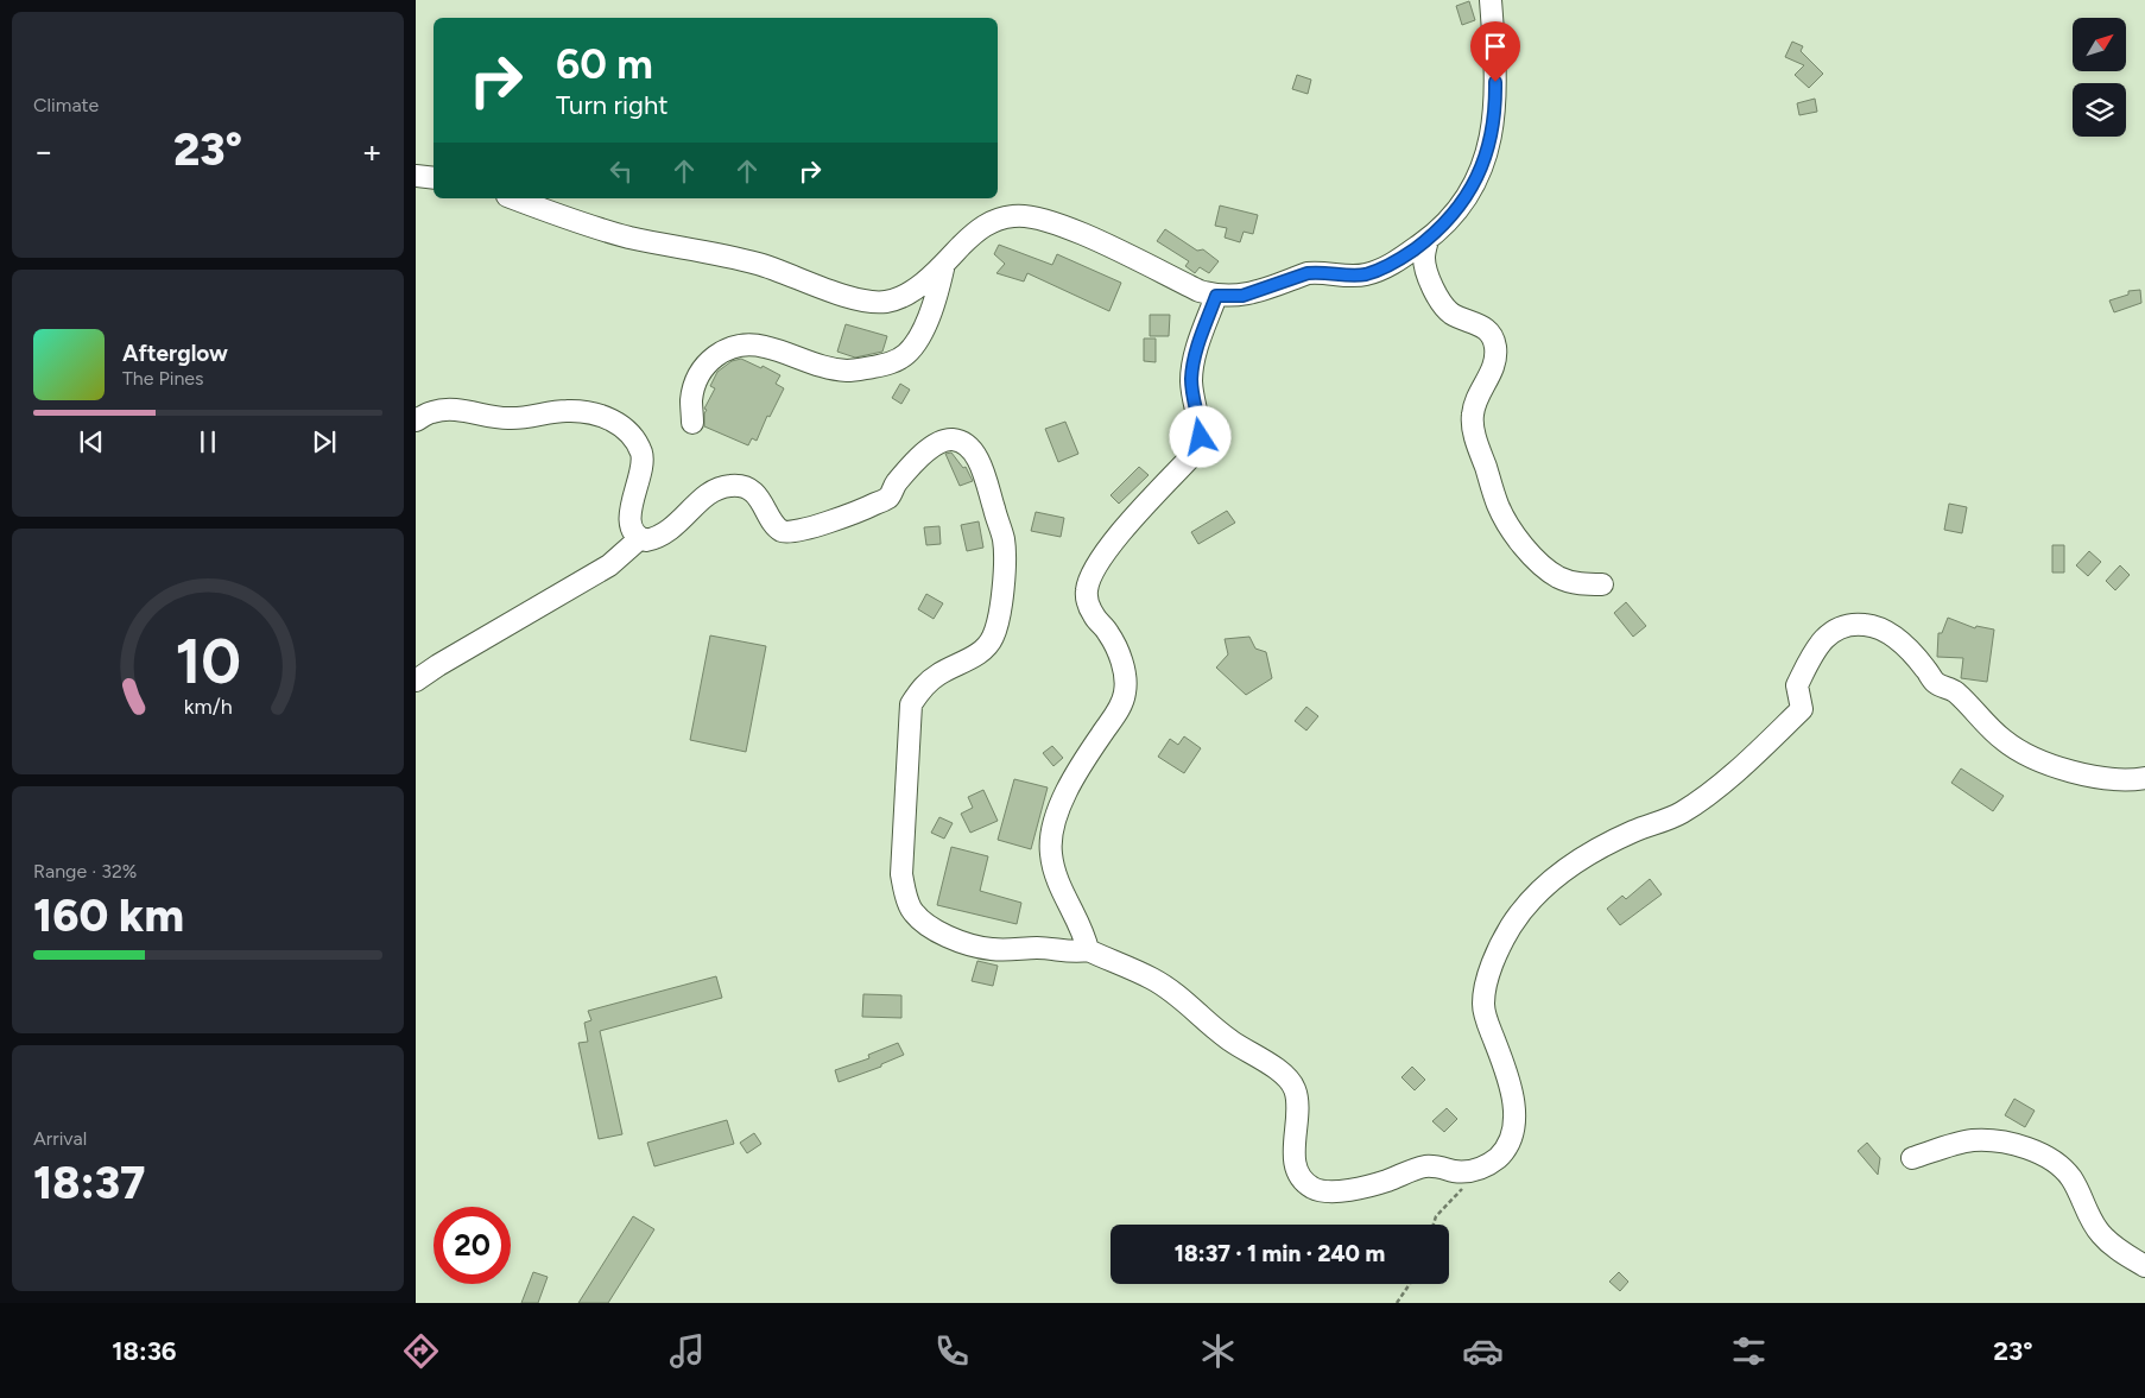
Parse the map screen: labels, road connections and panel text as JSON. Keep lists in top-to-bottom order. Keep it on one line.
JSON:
{"north":"top right","page":{"tile":["Climate",["Range · 32%","160 km"],["Arrival","18:37"]],"turn":["60 m","Turn right"],"heat":["−","23°","+"],"song":["Afterglow","The Pines"],"limit":"20","trip":"18:37 · 1 min · 240 m","tabs":["18:36","23°"],"gauge":["10","km/h"]}}
